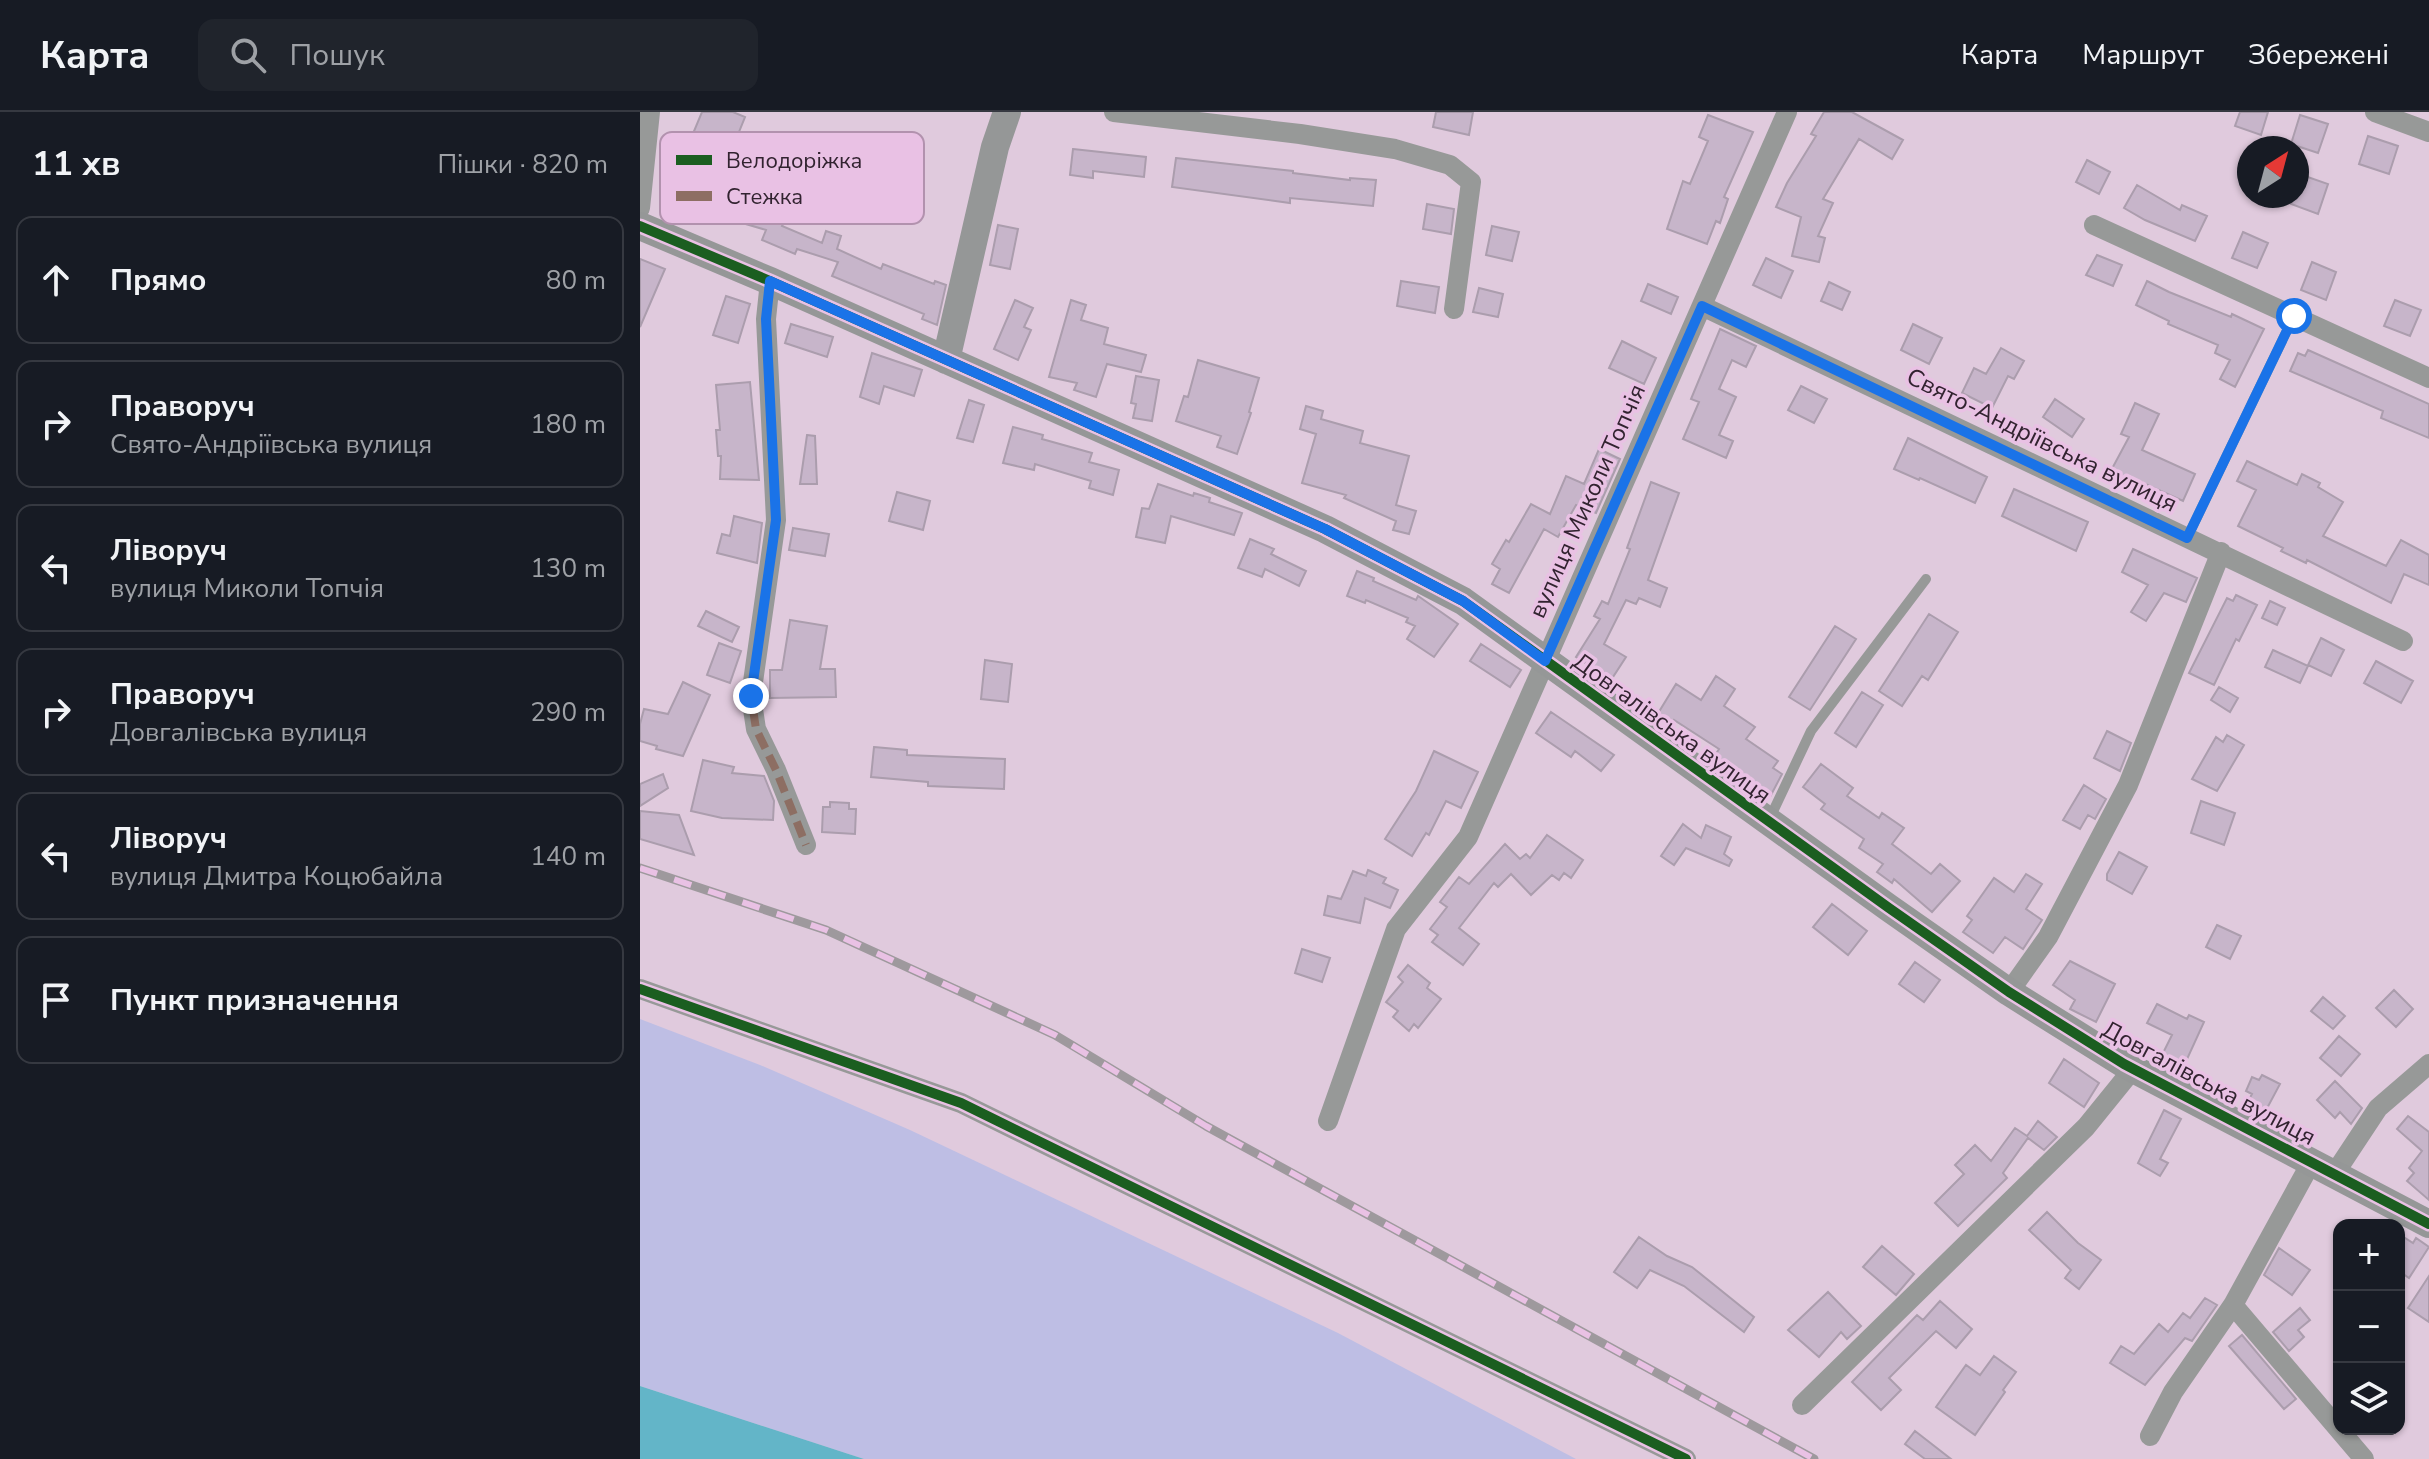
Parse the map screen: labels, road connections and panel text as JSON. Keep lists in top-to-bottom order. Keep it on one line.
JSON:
{"streets":{"street":["Свято-Андріївська вулиця","вулиця Миколи Топчія","Довгалівська вулиця"]},"crossings":[["Свято-Андріївська вулиця","вулиця Миколи Топчія"],["вулиця Миколи Топчія","Довгалівська вулиця"]],"legend":["Велодоріжка","Стежка"],"north":"top right","page":{"header":"Карта","search":"Пошук","nav":["Карта","Маршрут","Збережені"],"heading":["11 хв","Пішки · 820 m"],"list":[["Прямо","80 m"],["Праворуч","Свято-Андріївська вулиця","180 m"],["Ліворуч","вулиця Миколи Топчія","130 m"],["Праворуч","Довгалівська вулиця","290 m"],["Ліворуч","вулиця Дмитра Коцюбайла","140 m"],"Пункт призначення"],"map_buttons":["+","−"]}}
